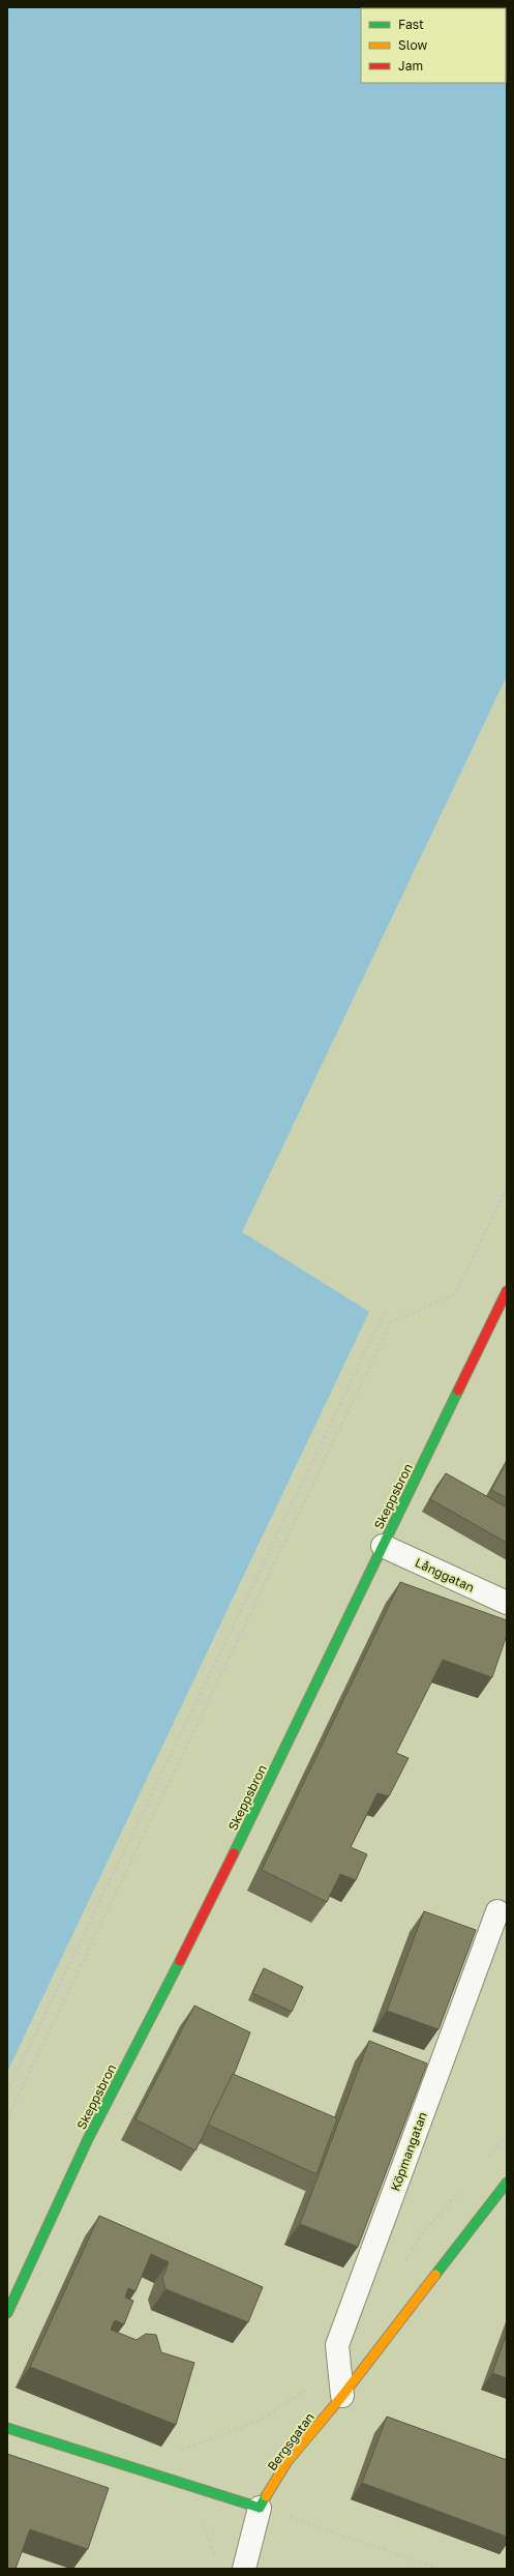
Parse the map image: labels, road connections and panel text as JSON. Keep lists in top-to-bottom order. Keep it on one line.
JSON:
{"streets":{"street":["Skeppsbron","Långgatan","Köpmangatan","Bergsgatan"]},"crossings":[["Skeppsbron","Långgatan"],["Köpmangatan","Bergsgatan"]],"legend":["Fast","Slow","Jam"]}
